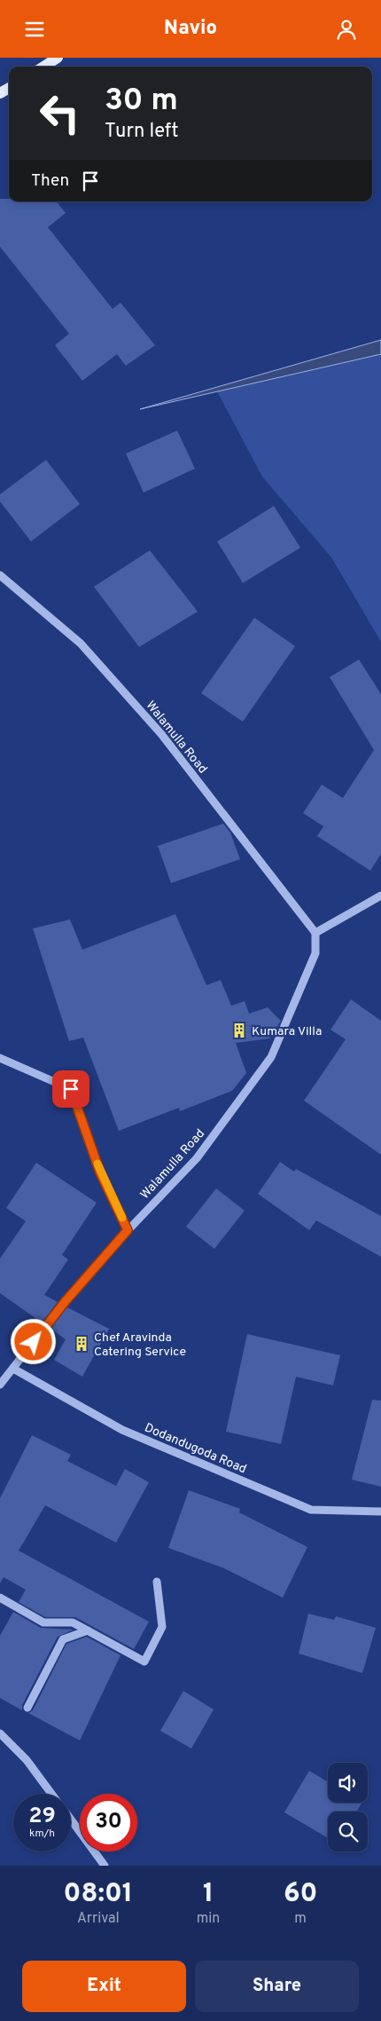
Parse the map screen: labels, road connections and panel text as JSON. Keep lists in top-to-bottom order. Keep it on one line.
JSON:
{"streets":{"street":["Walamulla Road","Dodandugoda Road"]},"crossings":[["Walamulla Road","Dodandugoda Road"]],"places":{"building":["Kumara Villa","Chef Aravinda Catering Service"]},"page":{"header":"Navio","turn":["30 m","Turn left"],"then":"Then","speed":"29 km/h","limit":"30","eta":["08:01","Arrival","1","min","60","m"],"buttons":["Exit","Share"]}}
